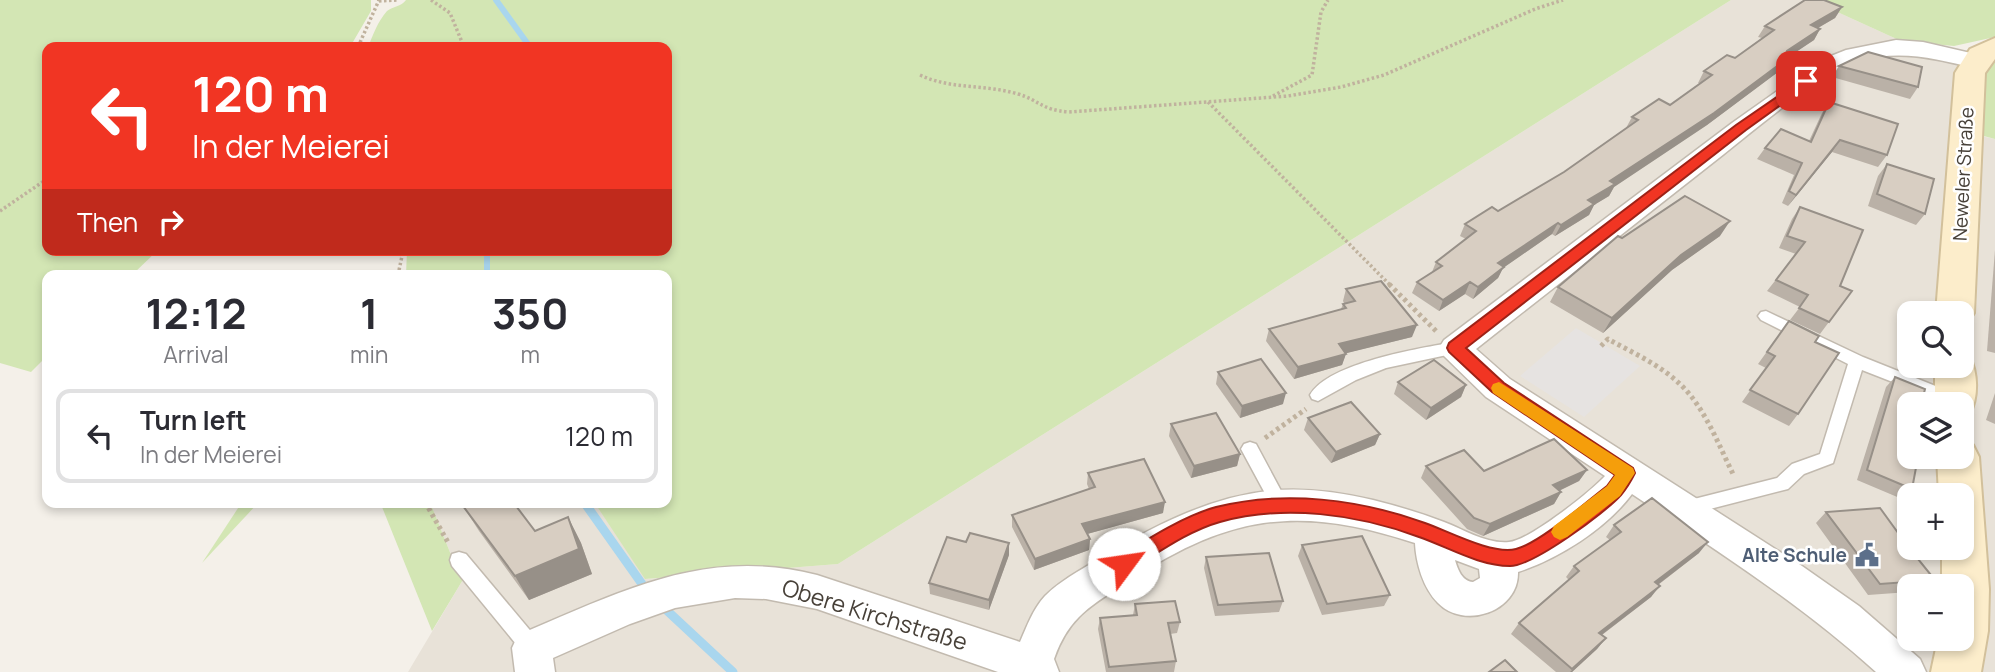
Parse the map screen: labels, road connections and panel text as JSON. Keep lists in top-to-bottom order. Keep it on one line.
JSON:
{"streets":{"main road":["Neweler Straße"],"street":["Obere Kirchstraße"]},"places":{"public building":["Alte Schule"]},"page":{"turn":["120 m","In der Meierei"],"then":"Then","eta":["12:12","Arrival","1","min","350","m"],"map_buttons":["+","−"],"list":[{"name":"Turn left","note":"In der Meierei","value":"120 m"}]}}
